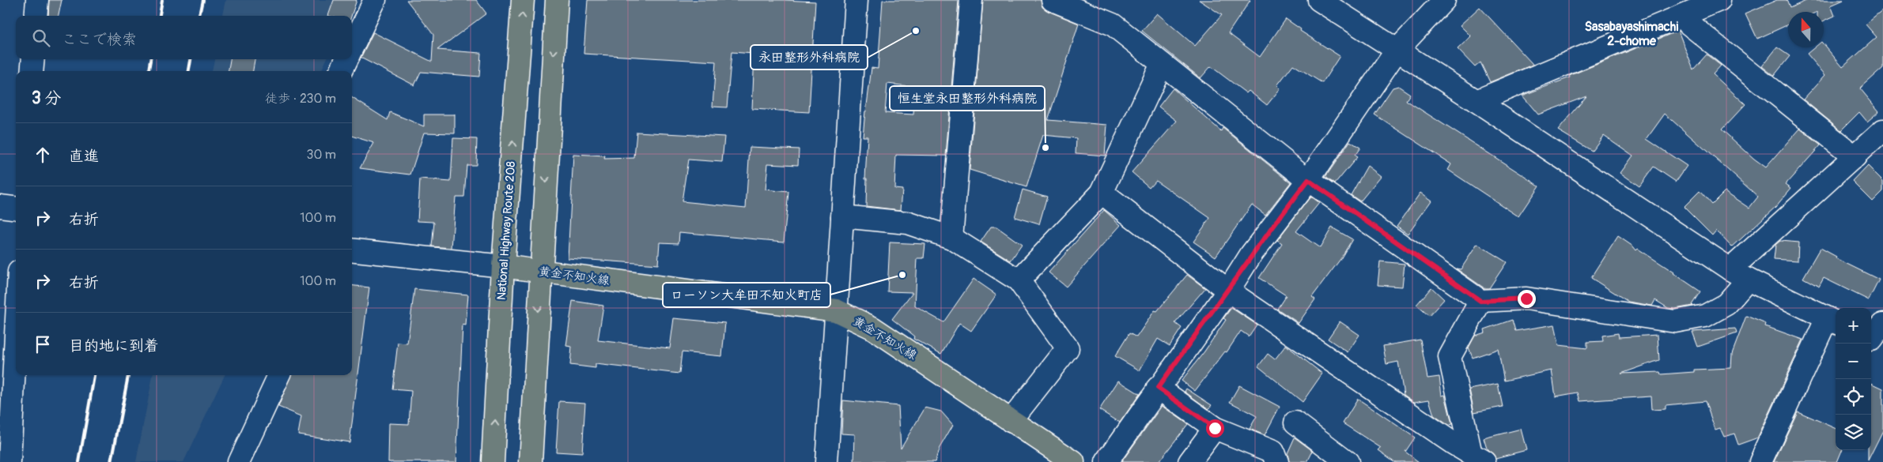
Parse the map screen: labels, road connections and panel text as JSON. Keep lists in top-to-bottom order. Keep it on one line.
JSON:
{"streets":{"main road":["National Highway Route 208","黄金不知火線"]},"crossings":[["National Highway Route 208","黄金不知火線"]],"districts":["Sasabayashimachi 2-chome"],"places":["永田整形外科病院","恒生堂永田整形外科病院","ローソン大牟田不知火町店"],"north":"top","page":{"search":"ここで検索","heading":["3 分","徒歩 · 230 m"],"list":[["直進","30 m"],["右折","100 m"],["右折","100 m"],"目的地に到着"],"map_buttons":["+","−"]}}
